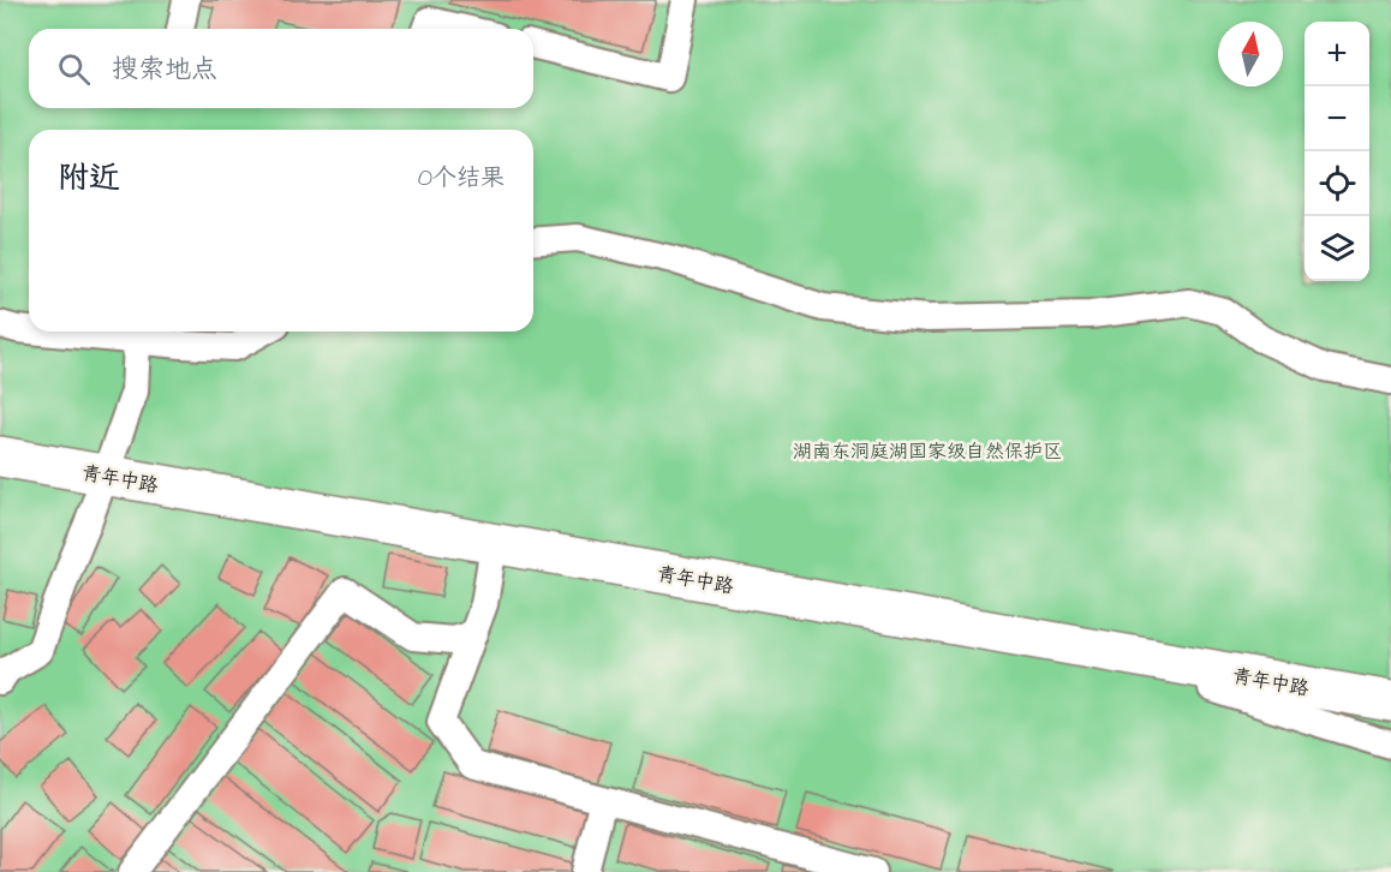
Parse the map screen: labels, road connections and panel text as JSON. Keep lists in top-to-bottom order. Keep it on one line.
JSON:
{"streets":{"main road":["青年中路"]},"parks":["湖南东洞庭湖国家级自然保护区"],"north":"top","page":{"map_buttons":["+","−"],"search":"搜索地点","heading":["附近","0个结果"]}}
